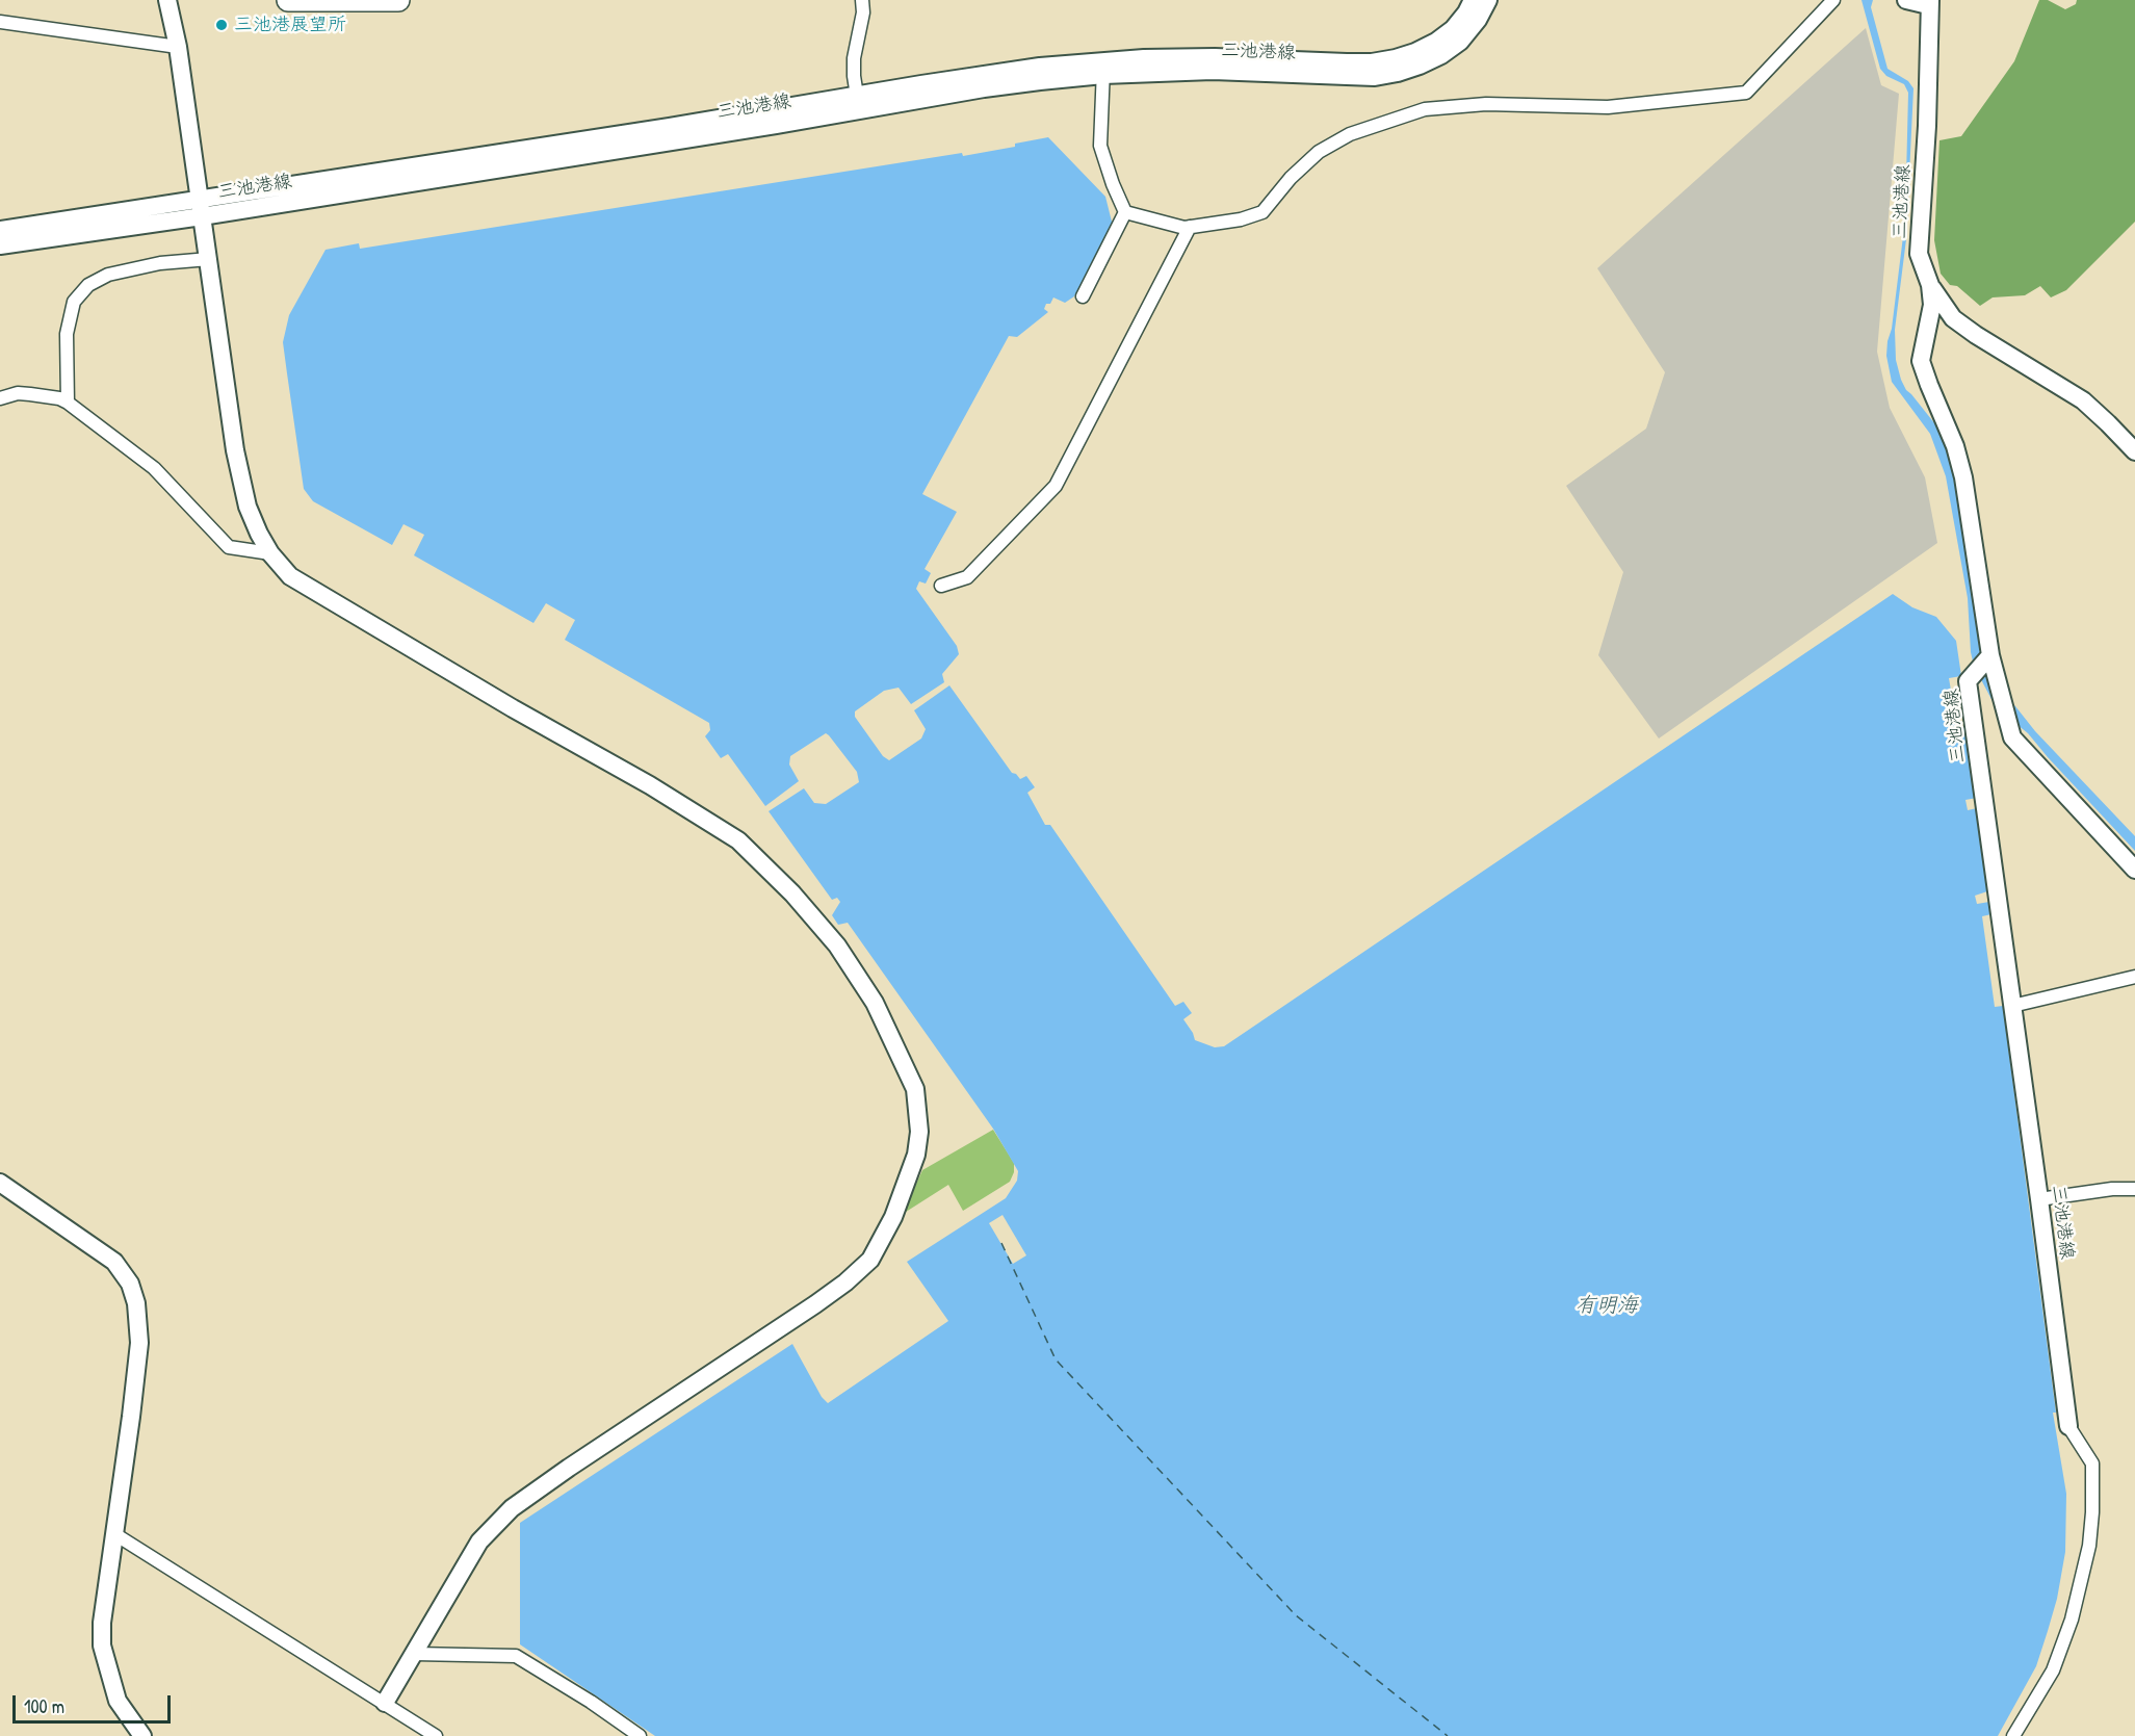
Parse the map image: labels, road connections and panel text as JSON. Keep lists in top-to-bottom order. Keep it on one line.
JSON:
{"streets":{"main road":["三池港線"]},"water":["有明海"],"places":["三池港展望所"],"scale_bar":"100 m"}
